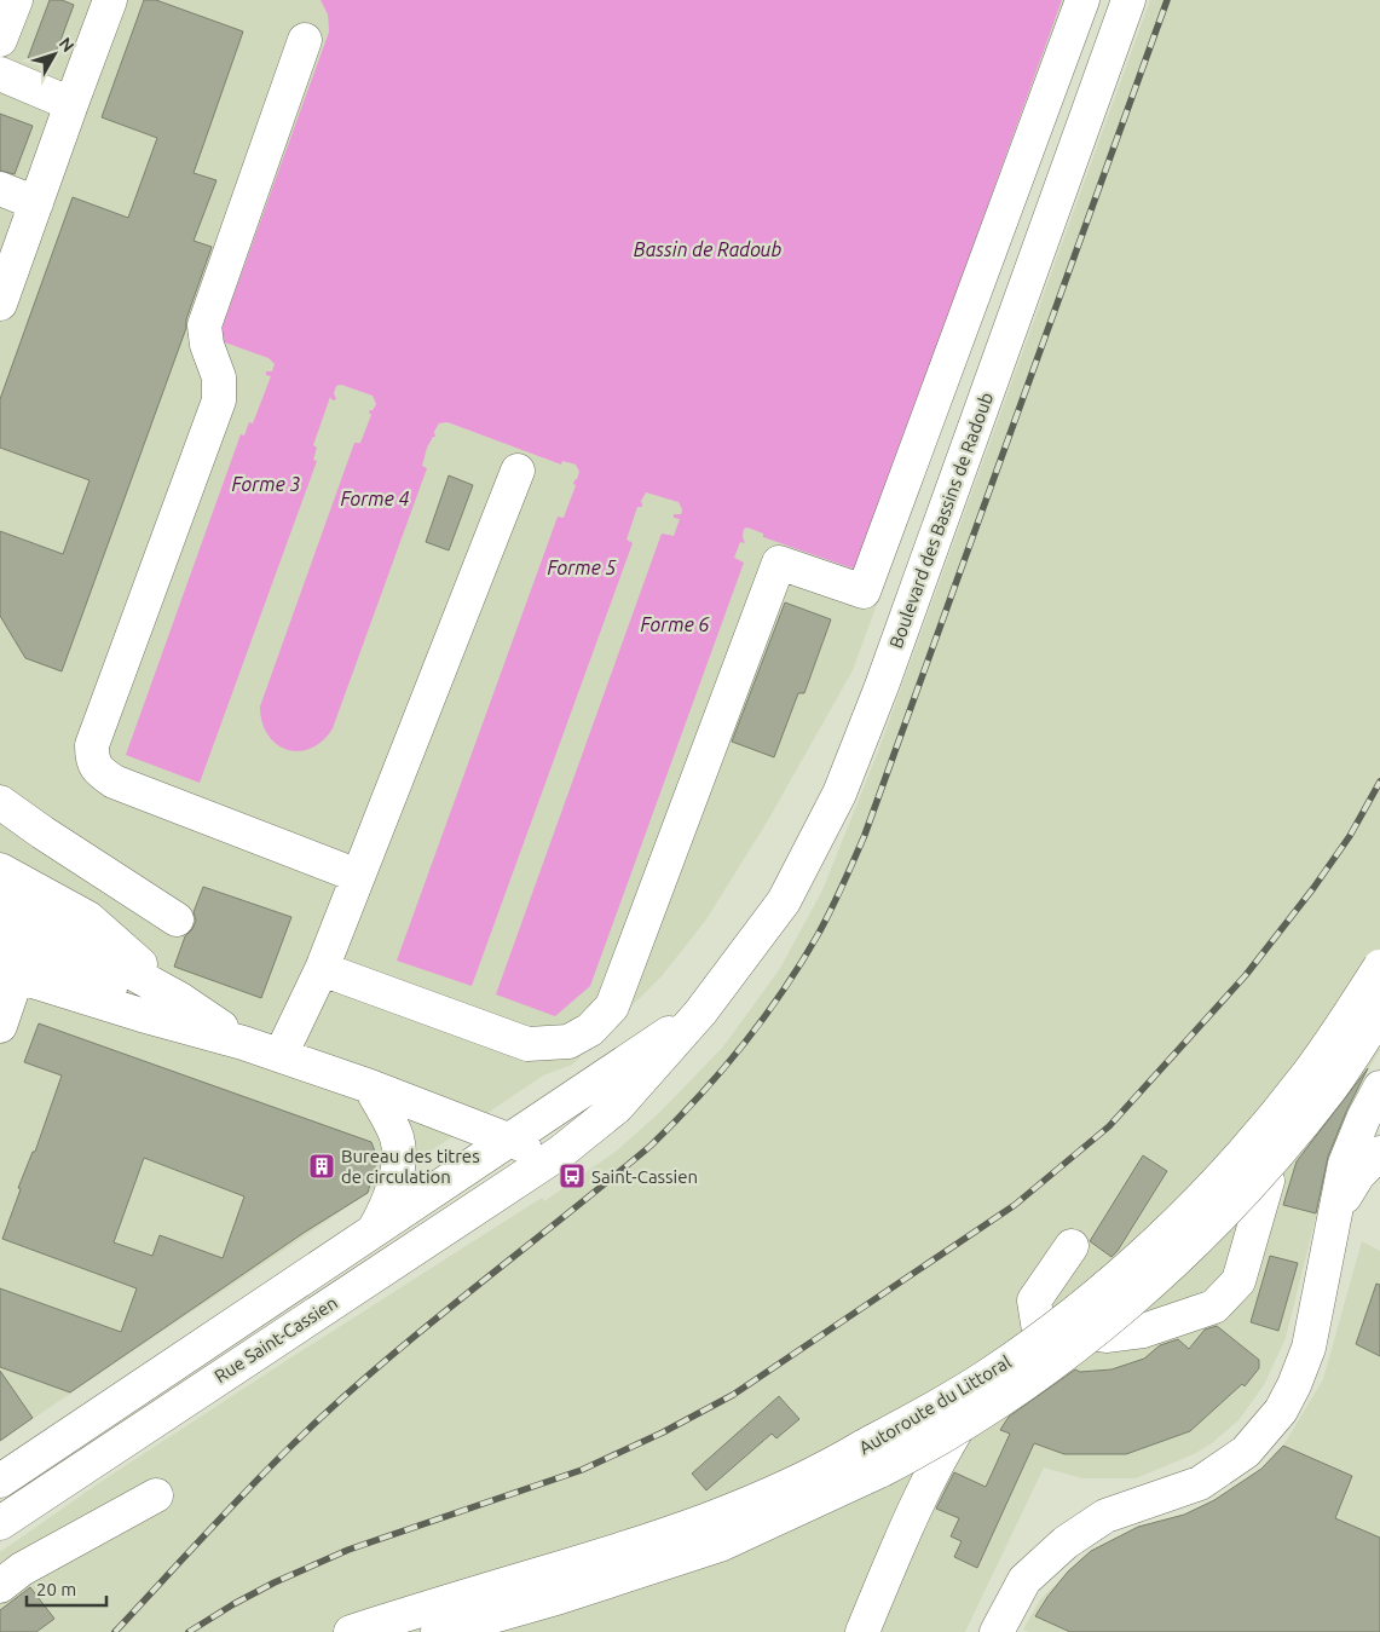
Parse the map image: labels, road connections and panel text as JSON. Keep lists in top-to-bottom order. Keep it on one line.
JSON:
{"streets":{"main road":["Boulevard des Bassins de Radoub","Rue Saint-Cassien","Autoroute du Littoral"]},"crossings":[["Boulevard des Bassins de Radoub","Rue Saint-Cassien"]],"water":["Bassin de Radoub","Forme 3","Forme 4","Forme 5","Forme 6"],"places":{"building":["Bureau des titres de circulation"],"bus stop":["Saint-Cassien"]},"scale_bar":"20 m","north":"top right"}
